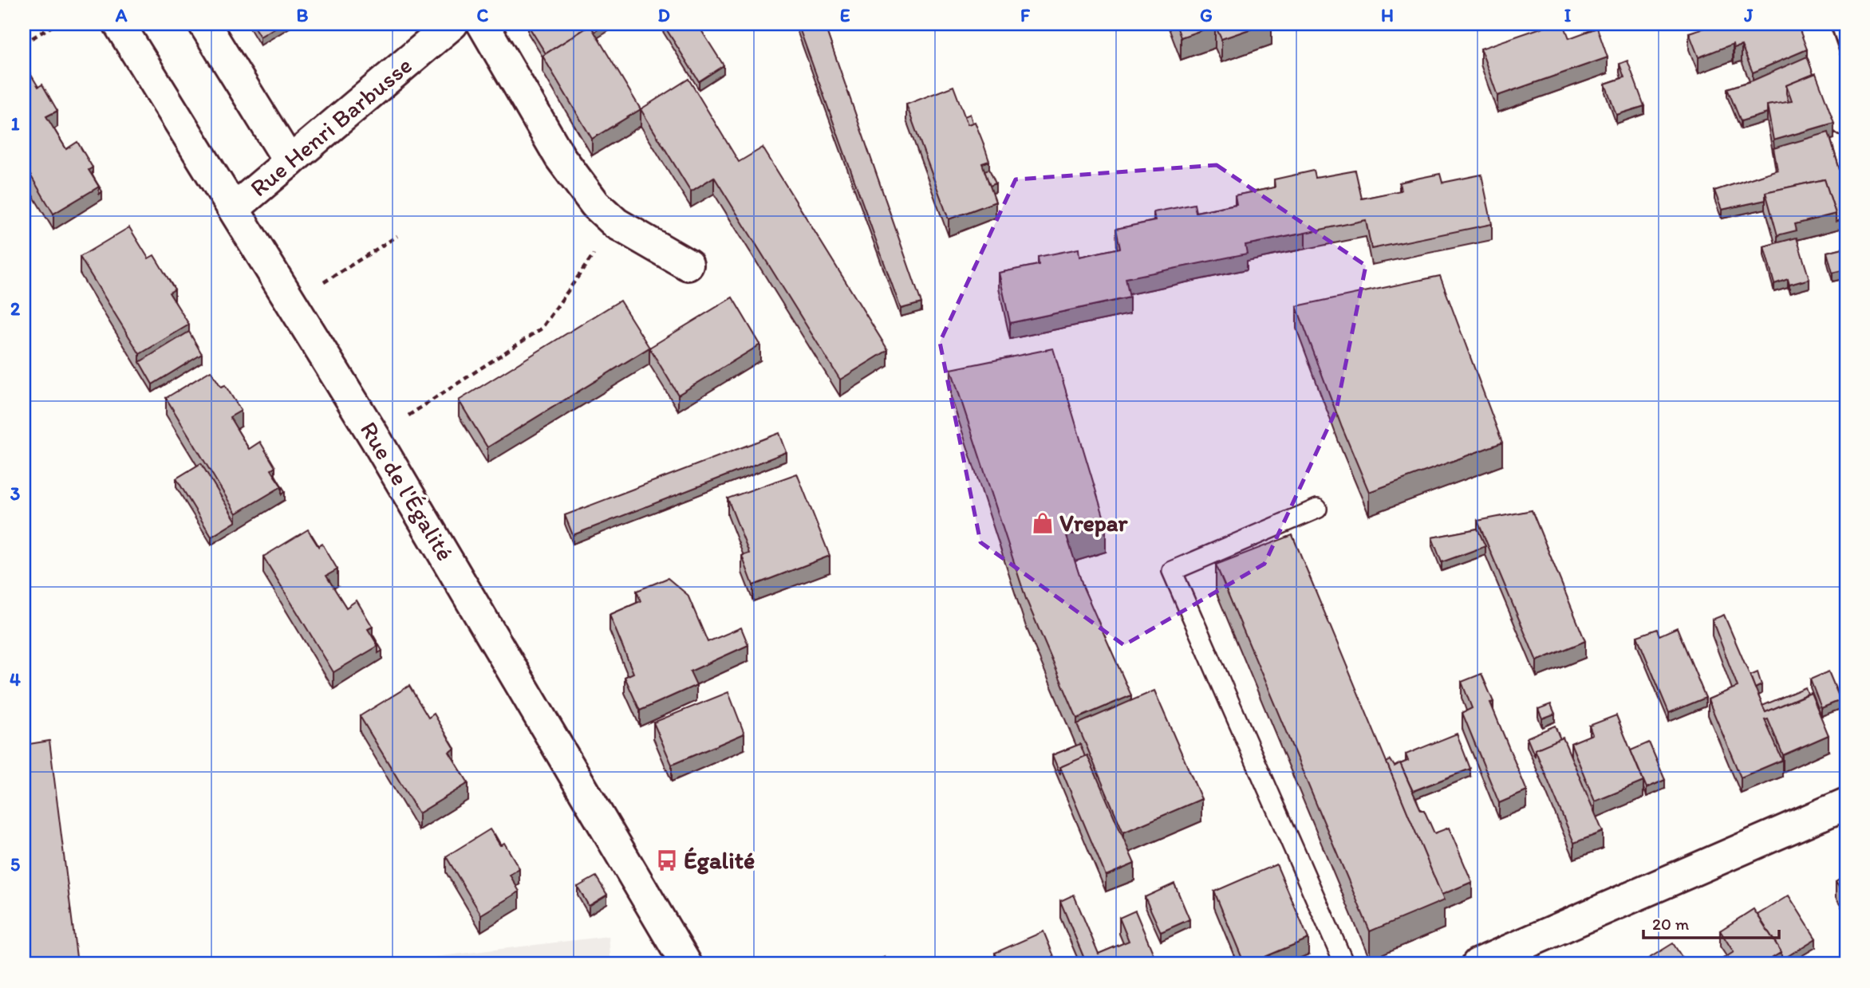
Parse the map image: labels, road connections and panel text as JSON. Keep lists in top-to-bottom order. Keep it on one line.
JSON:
{"streets":{"street":["Rue Henri Barbusse","Rue de l'Égalité"]},"crossings":[["Rue Henri Barbusse","Rue de l'Égalité"]],"places":{"shop":["Vrepar"],"bus stop":["Égalité"]},"scale_bar":"20 m","grid":{"columns":["A","B","C","D","E","F","G","H","I","J"],"rows":["1","2","3","4","5"]}}
